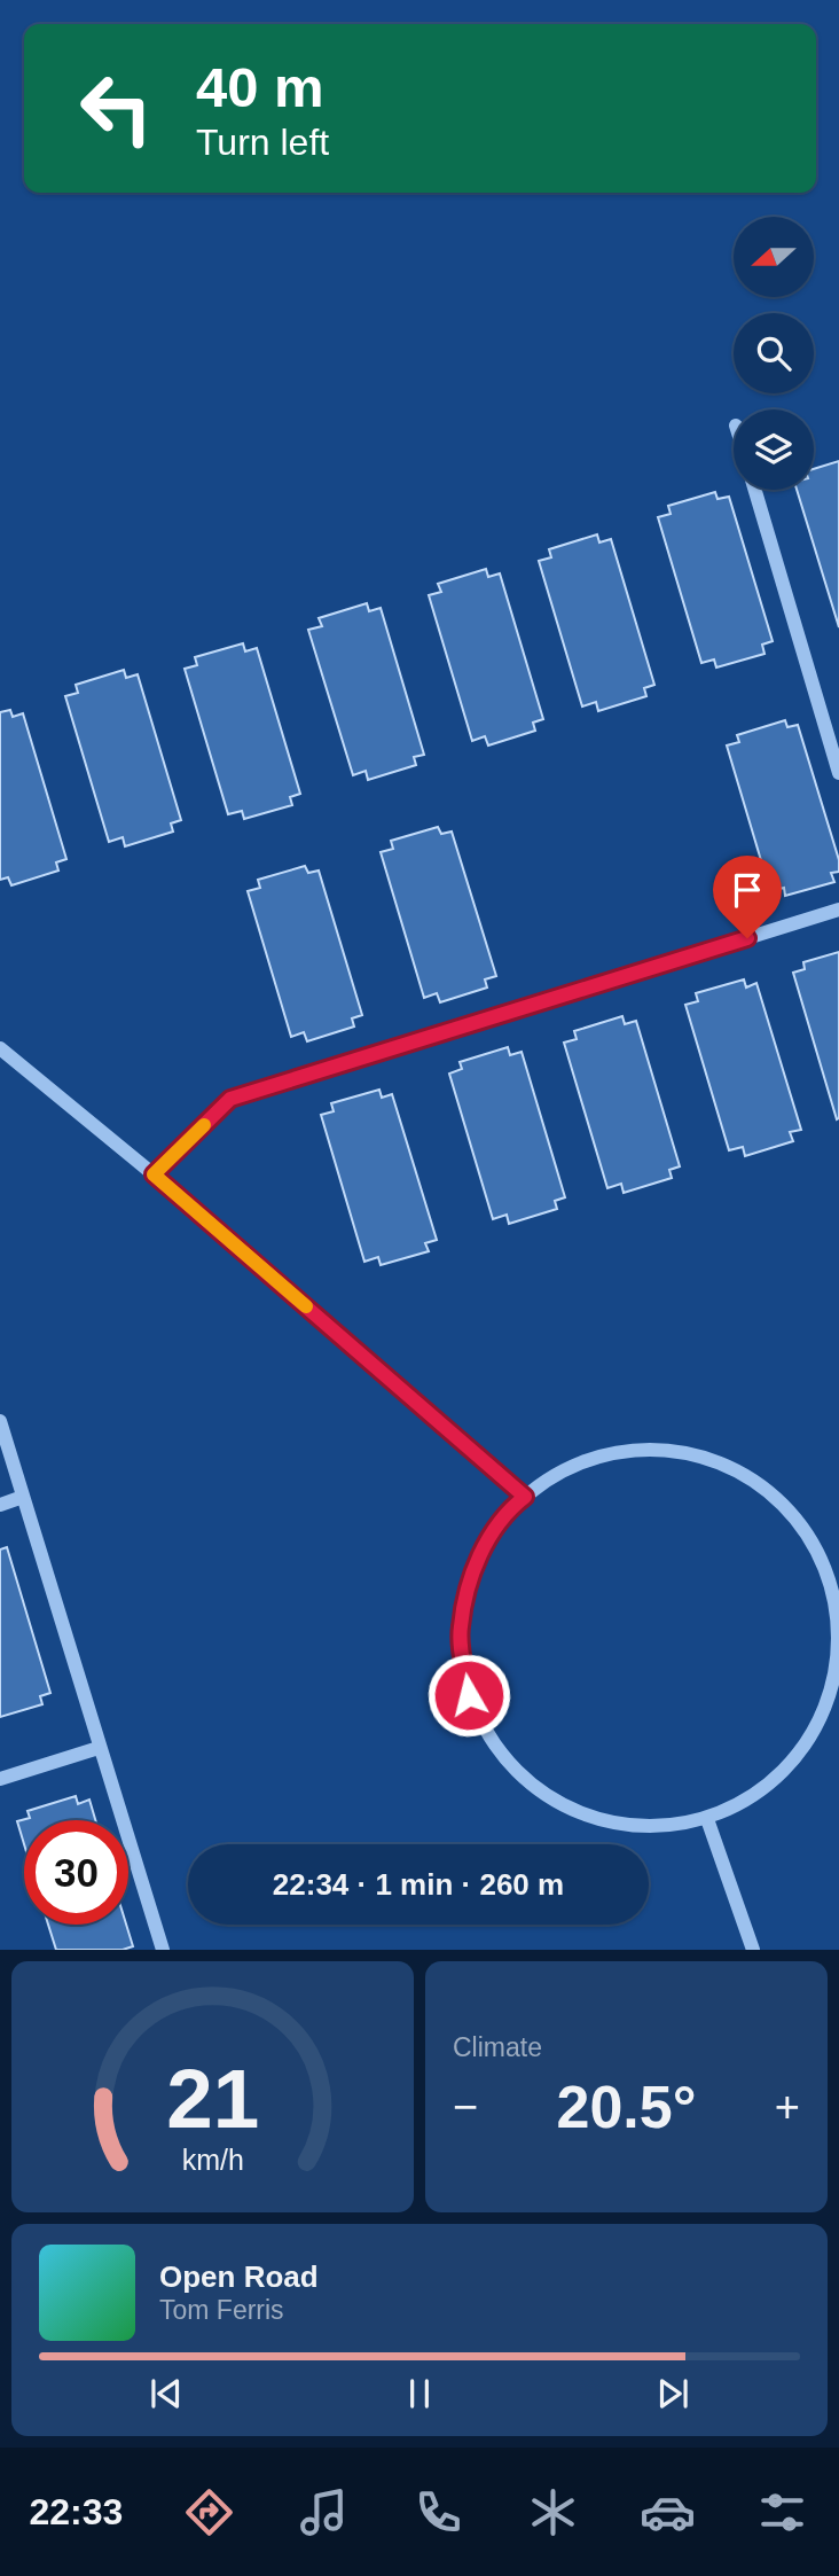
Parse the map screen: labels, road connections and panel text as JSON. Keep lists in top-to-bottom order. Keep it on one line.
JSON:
{"north":"left","page":{"turn":["40 m","Turn left"],"limit":"30","trip":"22:34 · 1 min · 260 m","tile":"Climate","heat":["−","20.5°","+"],"song":["Open Road","Tom Ferris"],"tabs":"22:33","gauge":["21","km/h"]}}
